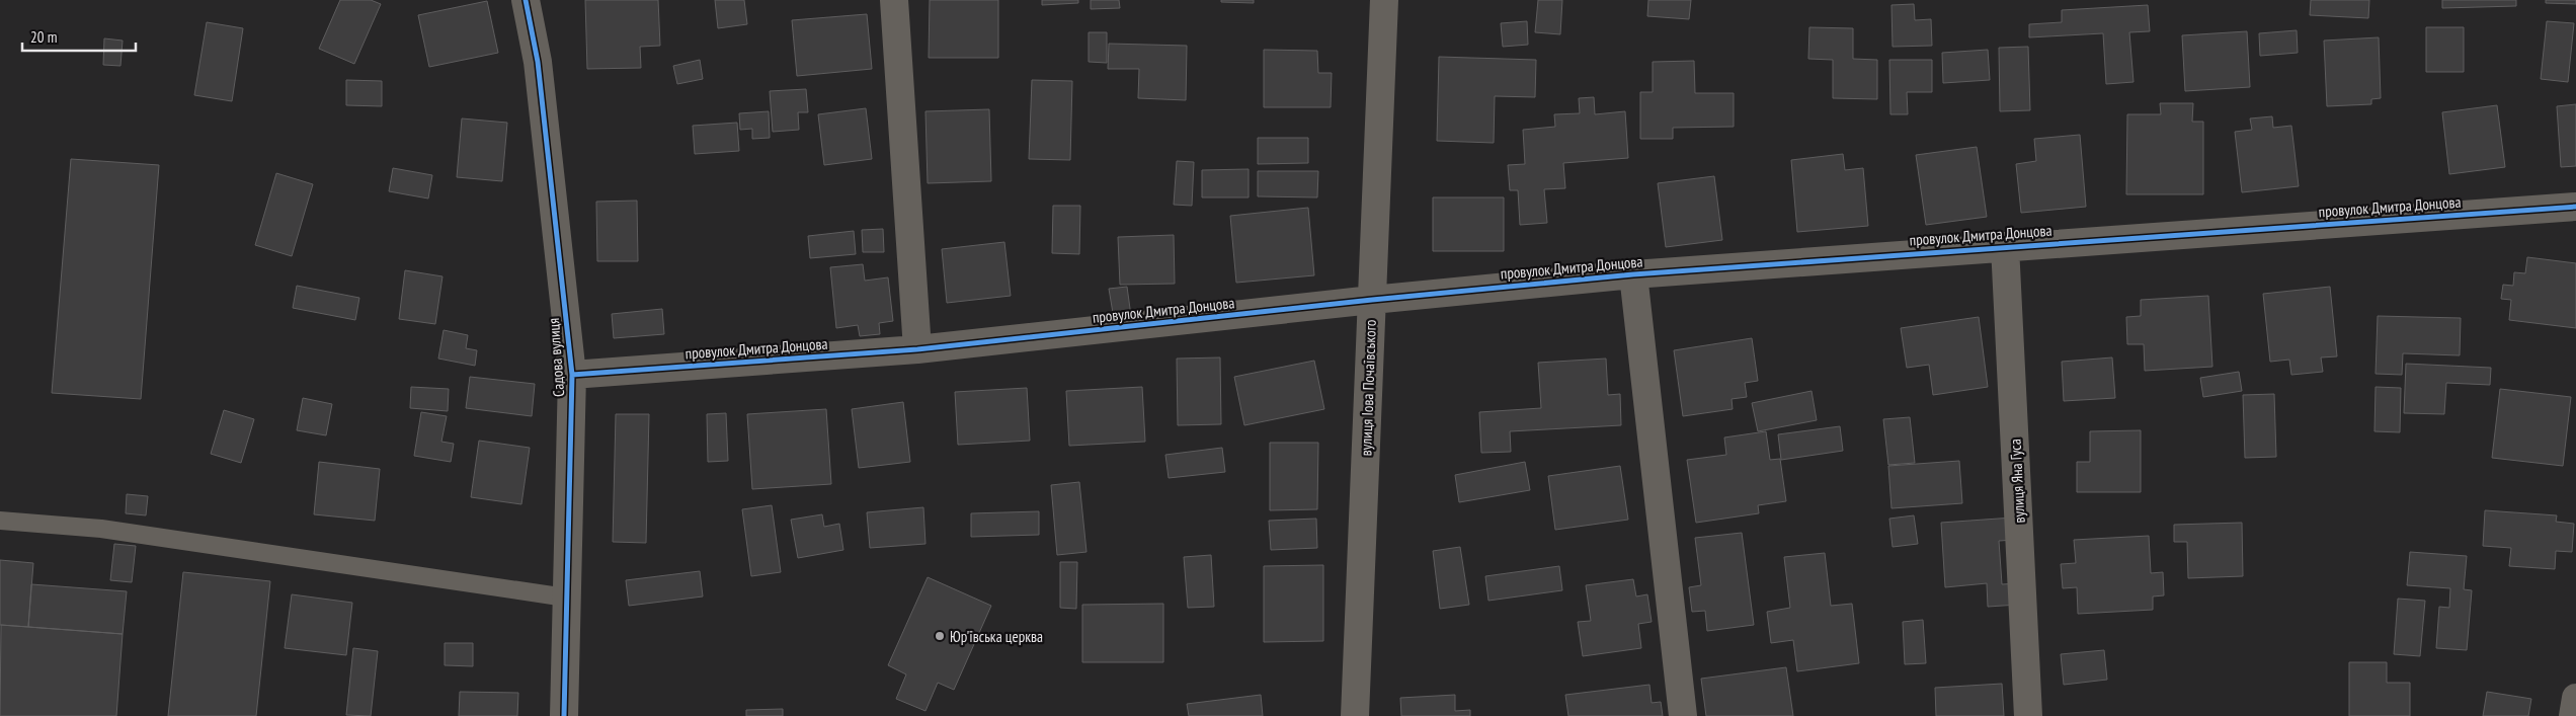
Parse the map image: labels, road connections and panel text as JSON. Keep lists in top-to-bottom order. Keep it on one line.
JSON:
{"streets":{"street":["провулок Дмитра Донцова","Садова вулиця","вулиця Іова Почаївського","вулиця Яна Гуса"]},"crossings":[["провулок Дмитра Донцова","Садова вулиця"],["провулок Дмитра Донцова","вулиця Іова Почаївського"],["провулок Дмитра Донцова","вулиця Яна Гуса"]],"places":["Юр'ївська церква"],"scale_bar":"20 m"}
